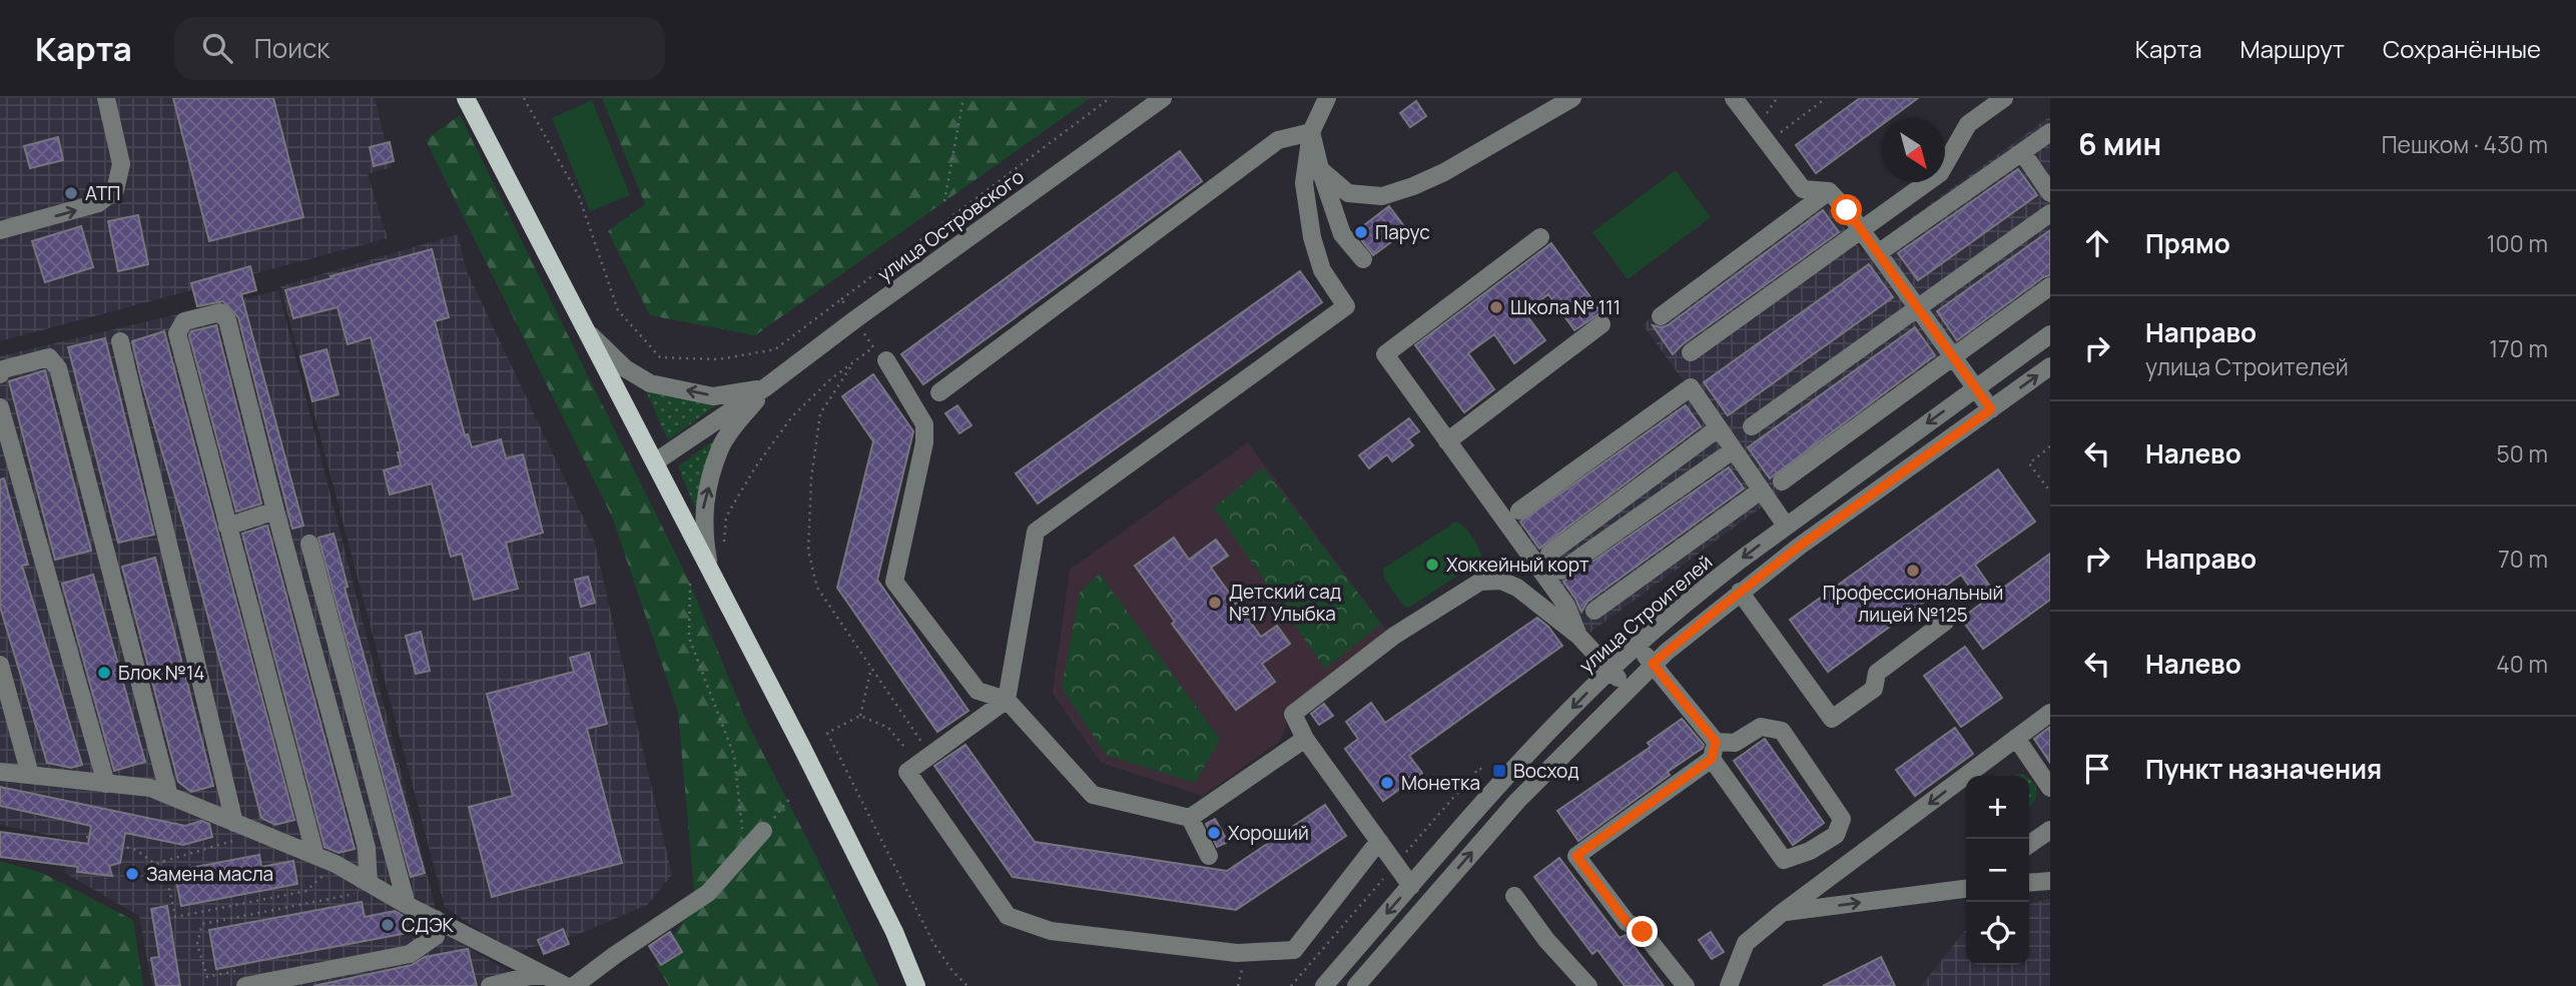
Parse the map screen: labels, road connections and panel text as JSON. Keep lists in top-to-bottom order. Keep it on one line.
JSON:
{"streets":{"street":["улица Островского","улица Строителей"]},"places":{"other":["АТП","Парус","Школа № 111","Хоккейный корт","Профессиональный лицей №125","Детский сад №17 Улыбка","Блок №14","Монетка","Хороший","Замена масла","СДЭК"],"transit":["Восход"]},"north":"bottom right","page":{"header":"Карта","search":"Поиск","nav":["Карта","Маршрут","Сохранённые"],"heading":["6 мин","Пешком · 430 m"],"list":[["Прямо","100 m"],["Направо","улица Строителей","170 m"],["Налево","50 m"],["Направо","70 m"],["Налево","40 m"],"Пункт назначения"],"map_buttons":["+","−"]}}
